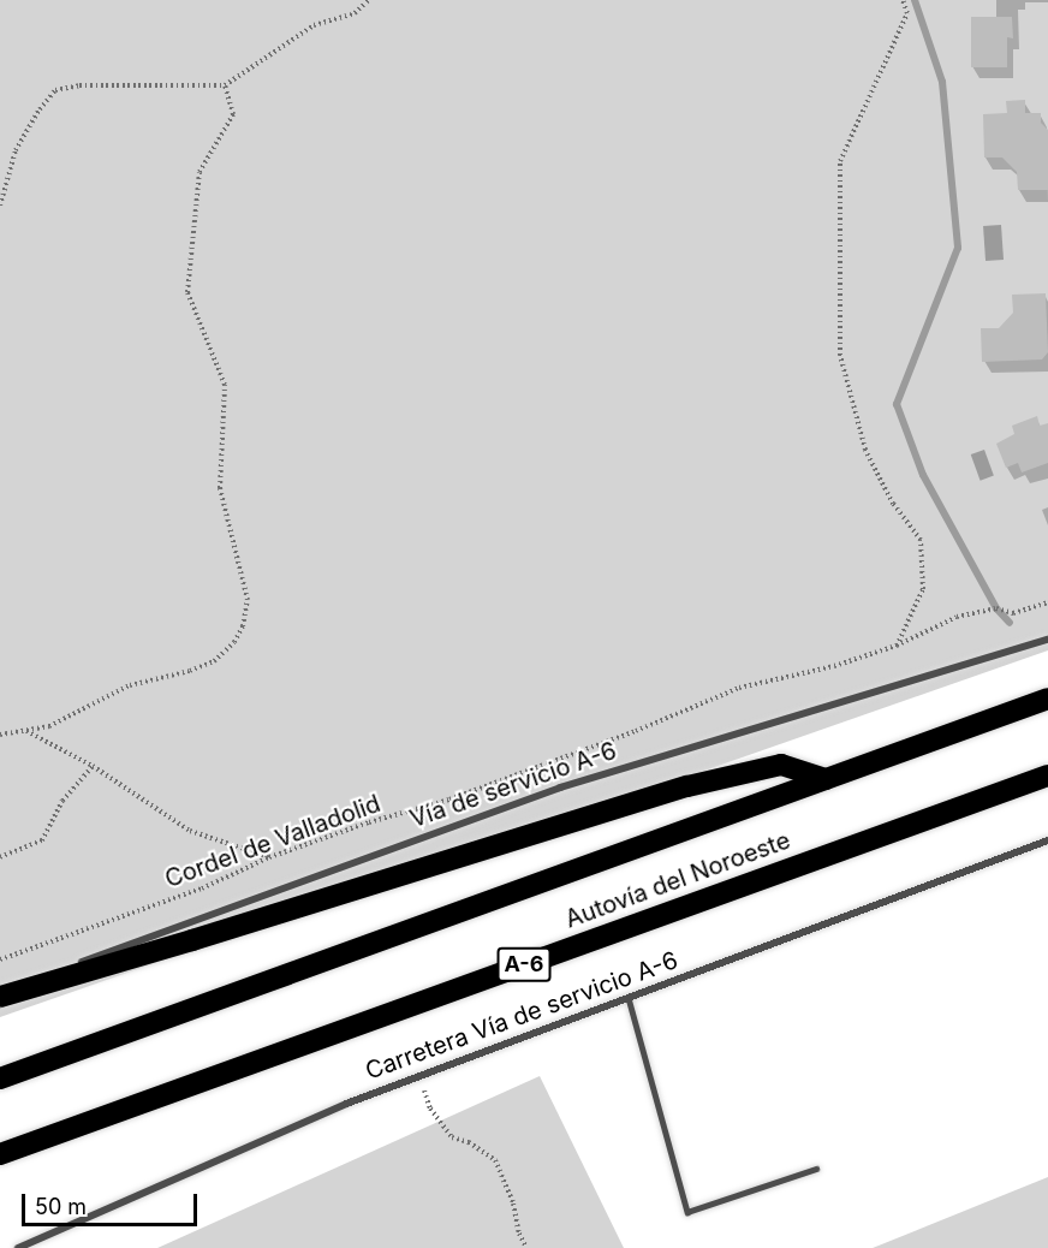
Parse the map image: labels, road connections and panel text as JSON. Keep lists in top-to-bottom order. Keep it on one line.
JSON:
{"streets":{"highway":["Autovía del Noroeste","A-6"],"street":["Vía de servicio A-6","Carretera Vía de servicio A-6"],"path":["Cordel de Valladolid"]},"scale_bar":"50 m"}
